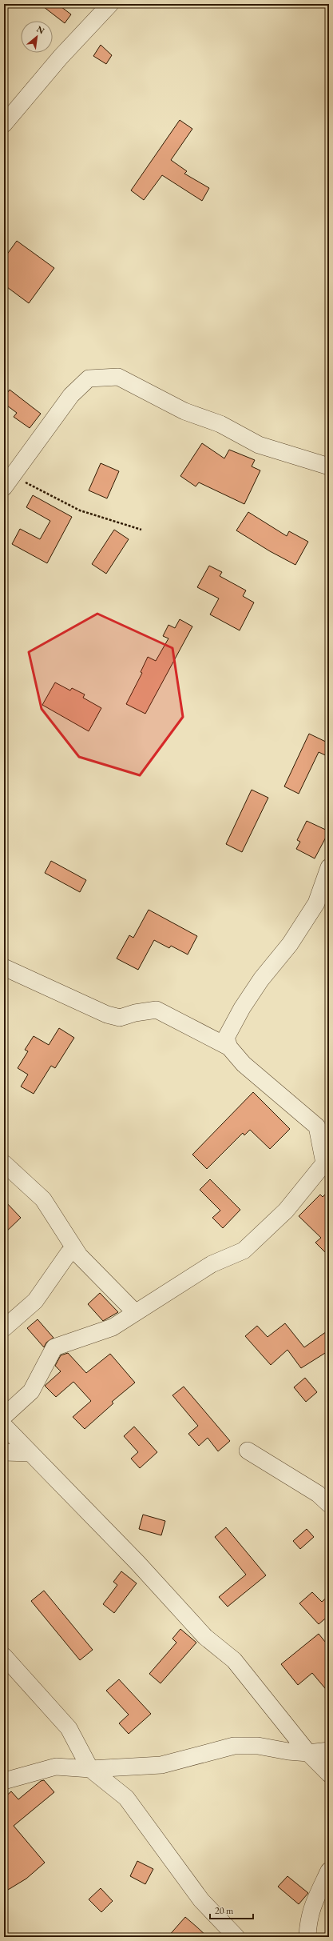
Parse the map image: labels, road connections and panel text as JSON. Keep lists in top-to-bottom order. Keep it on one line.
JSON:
{"scale_bar":"20 m","north":"top right"}
